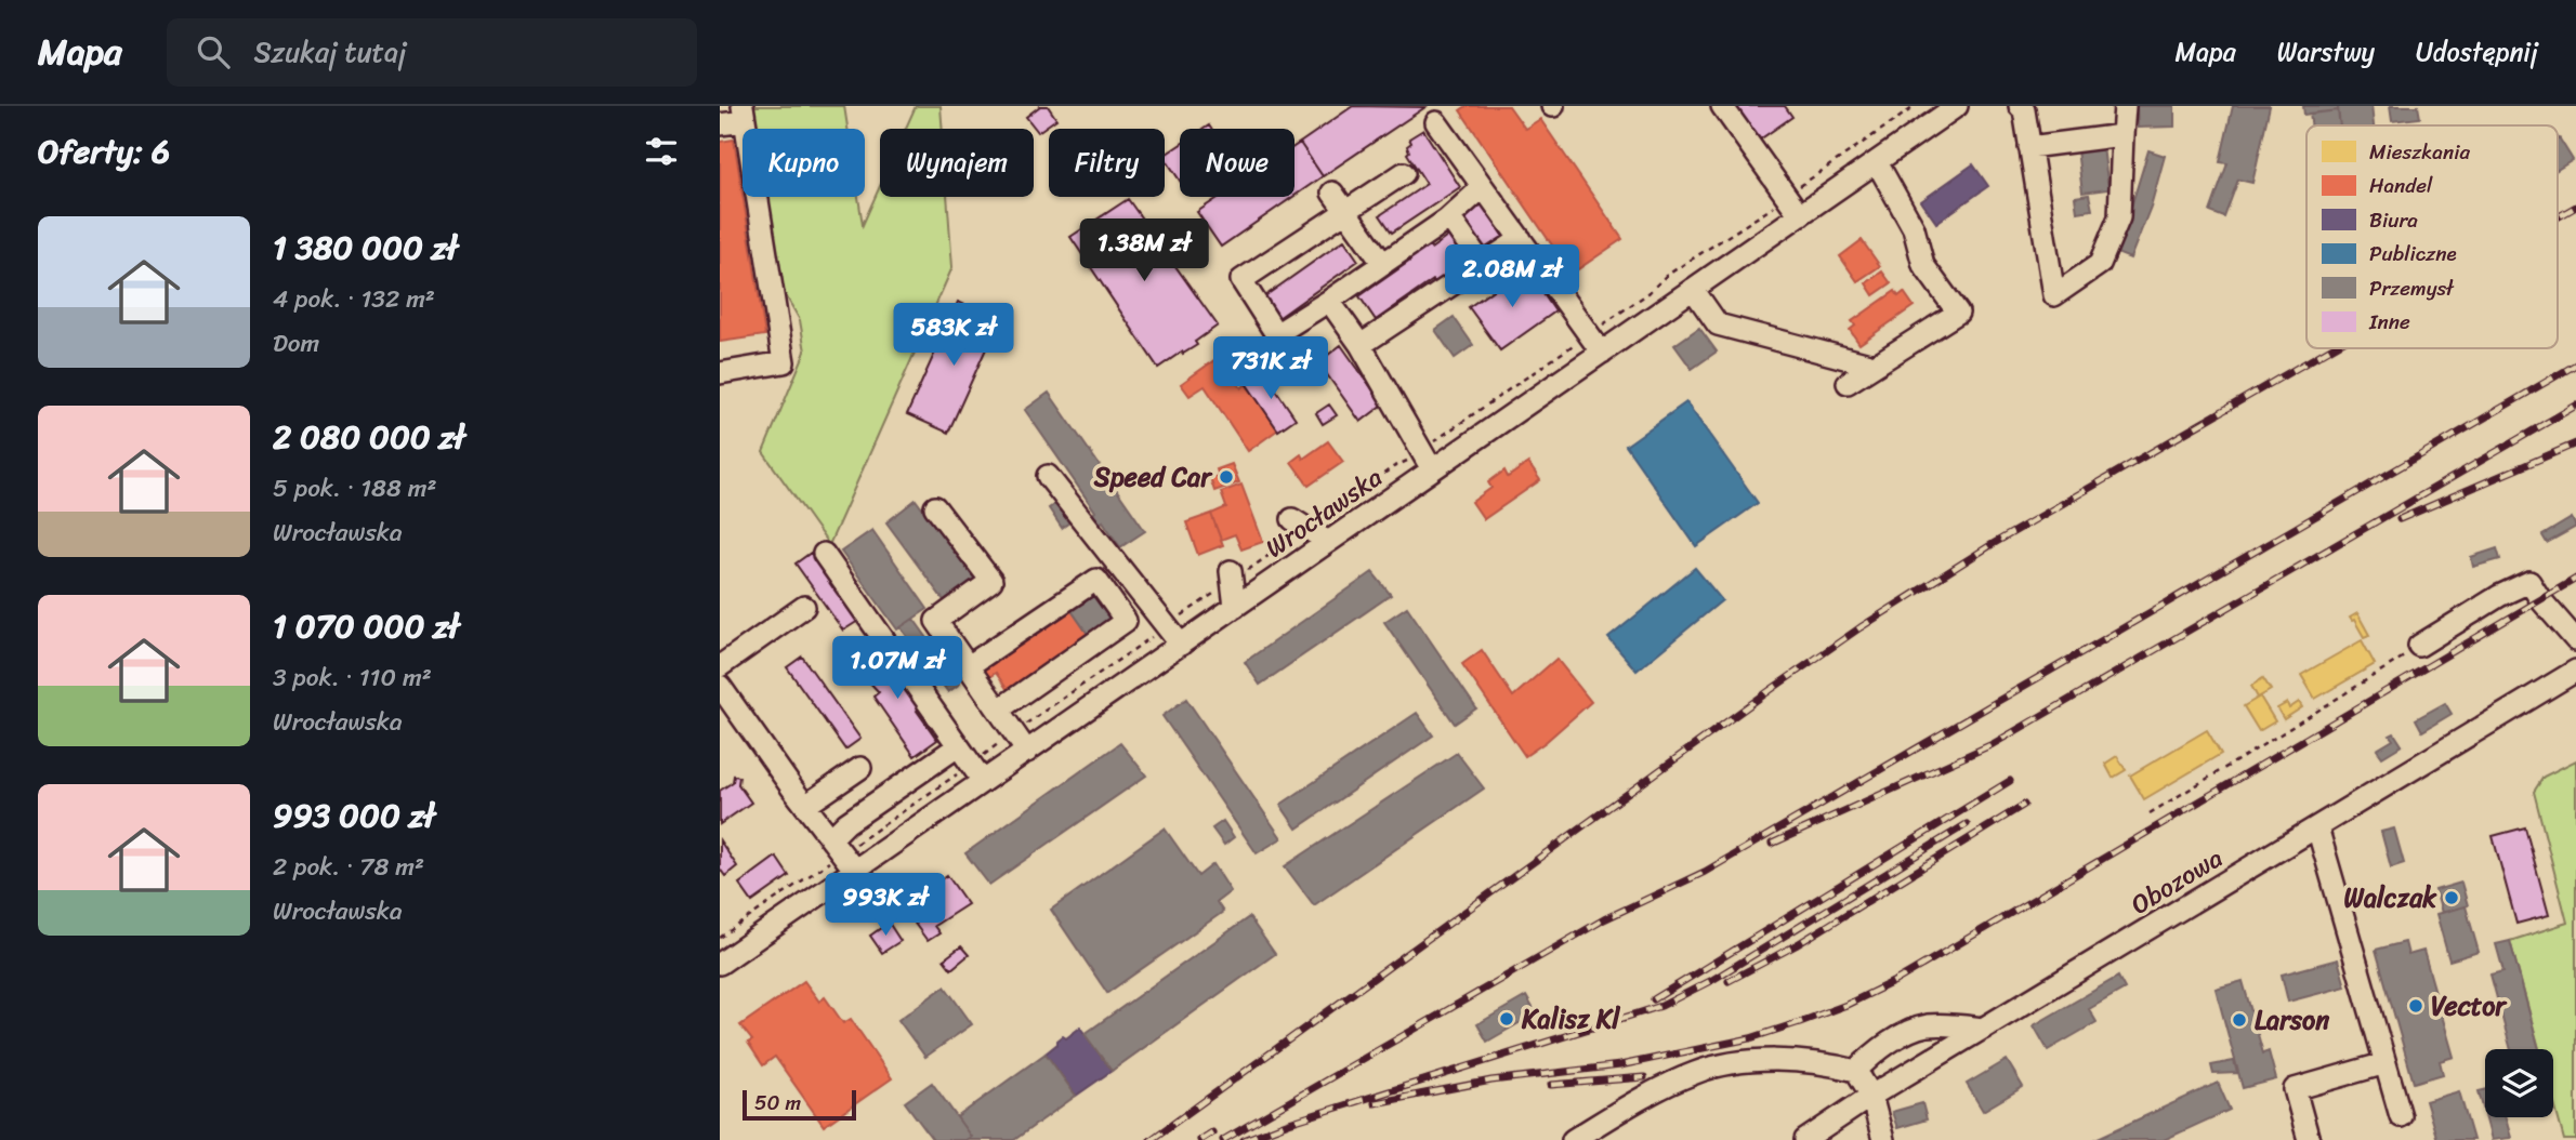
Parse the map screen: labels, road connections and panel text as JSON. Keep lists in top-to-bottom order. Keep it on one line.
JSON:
{"streets":{"street":["Wrocławska","Obozowa"]},"places":["Speed Car","Walczak","Vector","Kalisz Kl","Larson"],"legend":["Mieszkania","Handel","Biura","Publiczne","Przemysł","Inne"],"scale_bar":"50 m","page":{"header":"Mapa","search":"Szukaj tutaj","nav":["Mapa","Warstwy","Udostępnij"],"heading":"Oferty: 6","chip":["Kupno","Wynajem","Filtry","Nowe"],"list":[{"name":"1 380 000 zł","note":"4 pok. · 132 m² · Dom"},{"name":"2 080 000 zł","note":"5 pok. · 188 m² · Wrocławska"},{"name":"1 070 000 zł","note":"3 pok. · 110 m² · Wrocławska"},{"name":"993 000 zł","note":"2 pok. · 78 m² · Wrocławska"}],"price":["1.38M zł","2.08M zł","583K zł","731K zł","1.07M zł","993K zł"],"scale":"50 m"}}
